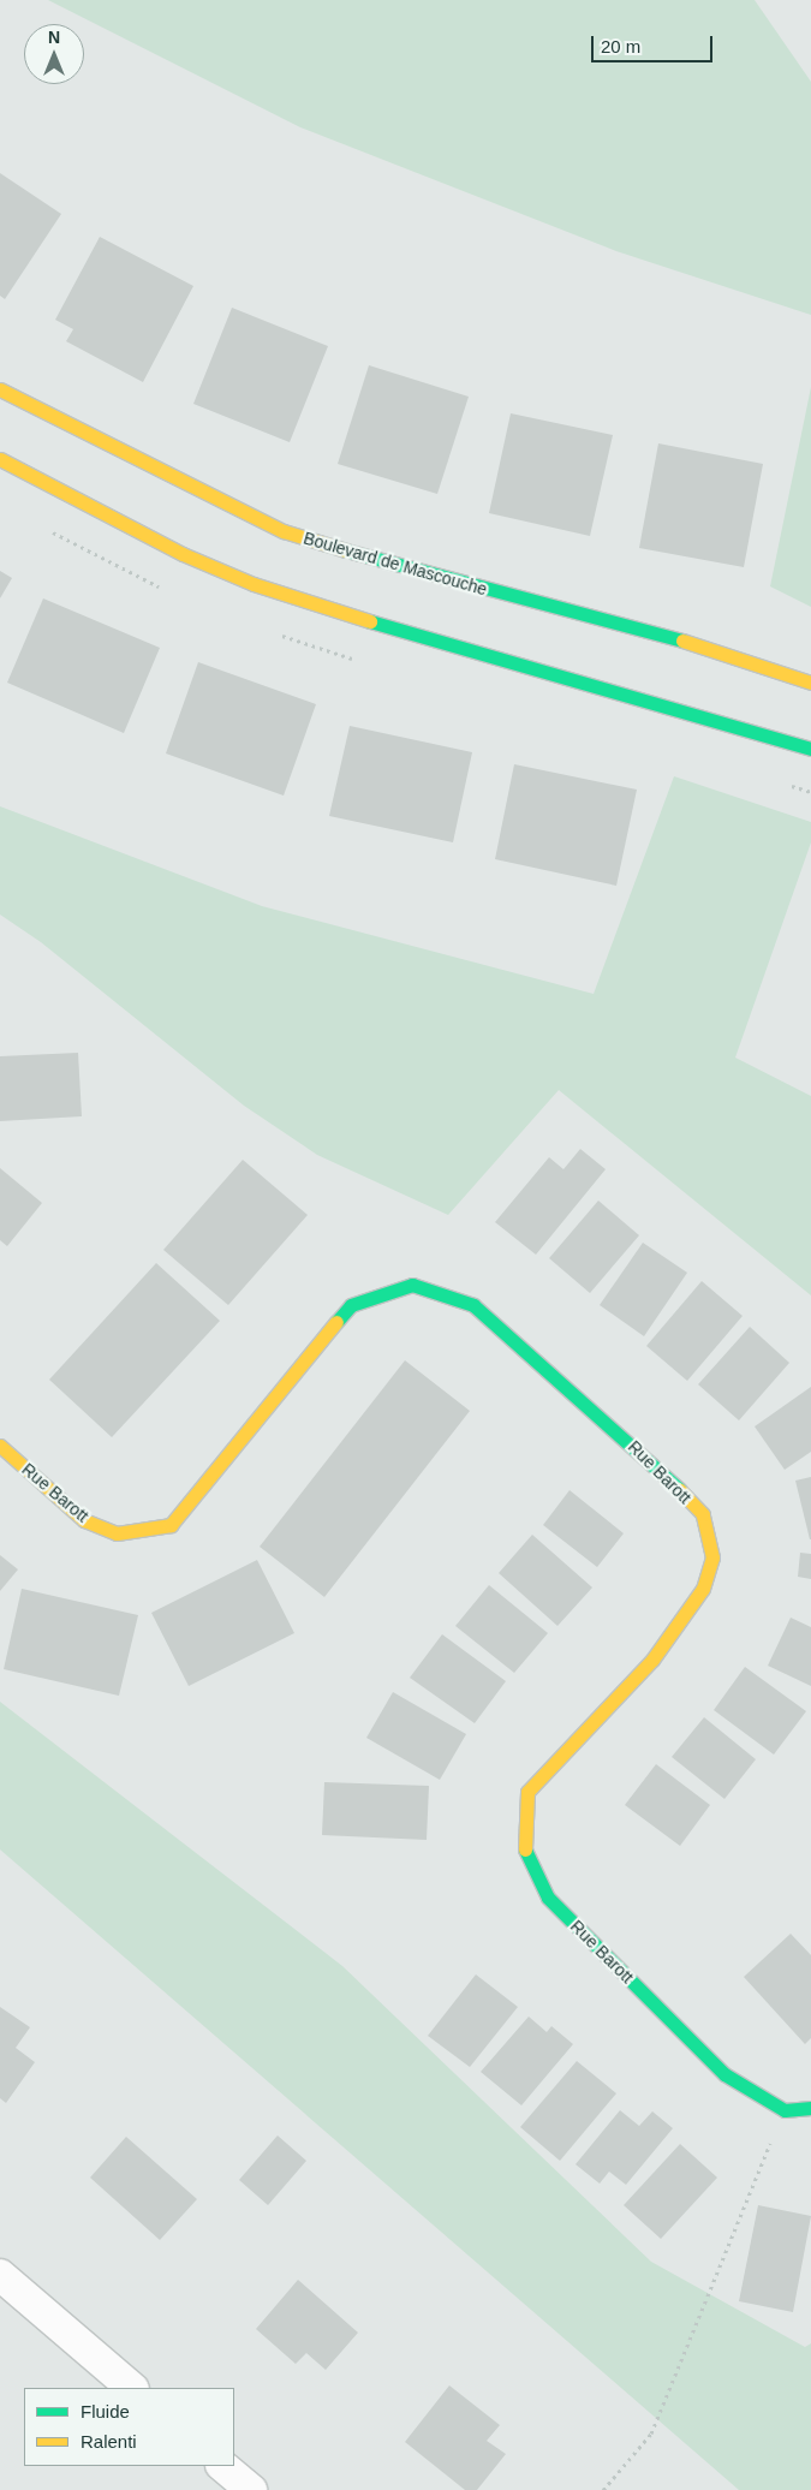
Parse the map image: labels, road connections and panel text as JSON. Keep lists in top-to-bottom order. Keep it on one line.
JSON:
{"streets":{"street":["Boulevard de Mascouche","Rue Barott"]},"legend":["Fluide","Ralenti"],"scale_bar":"20 m","north":"top"}
